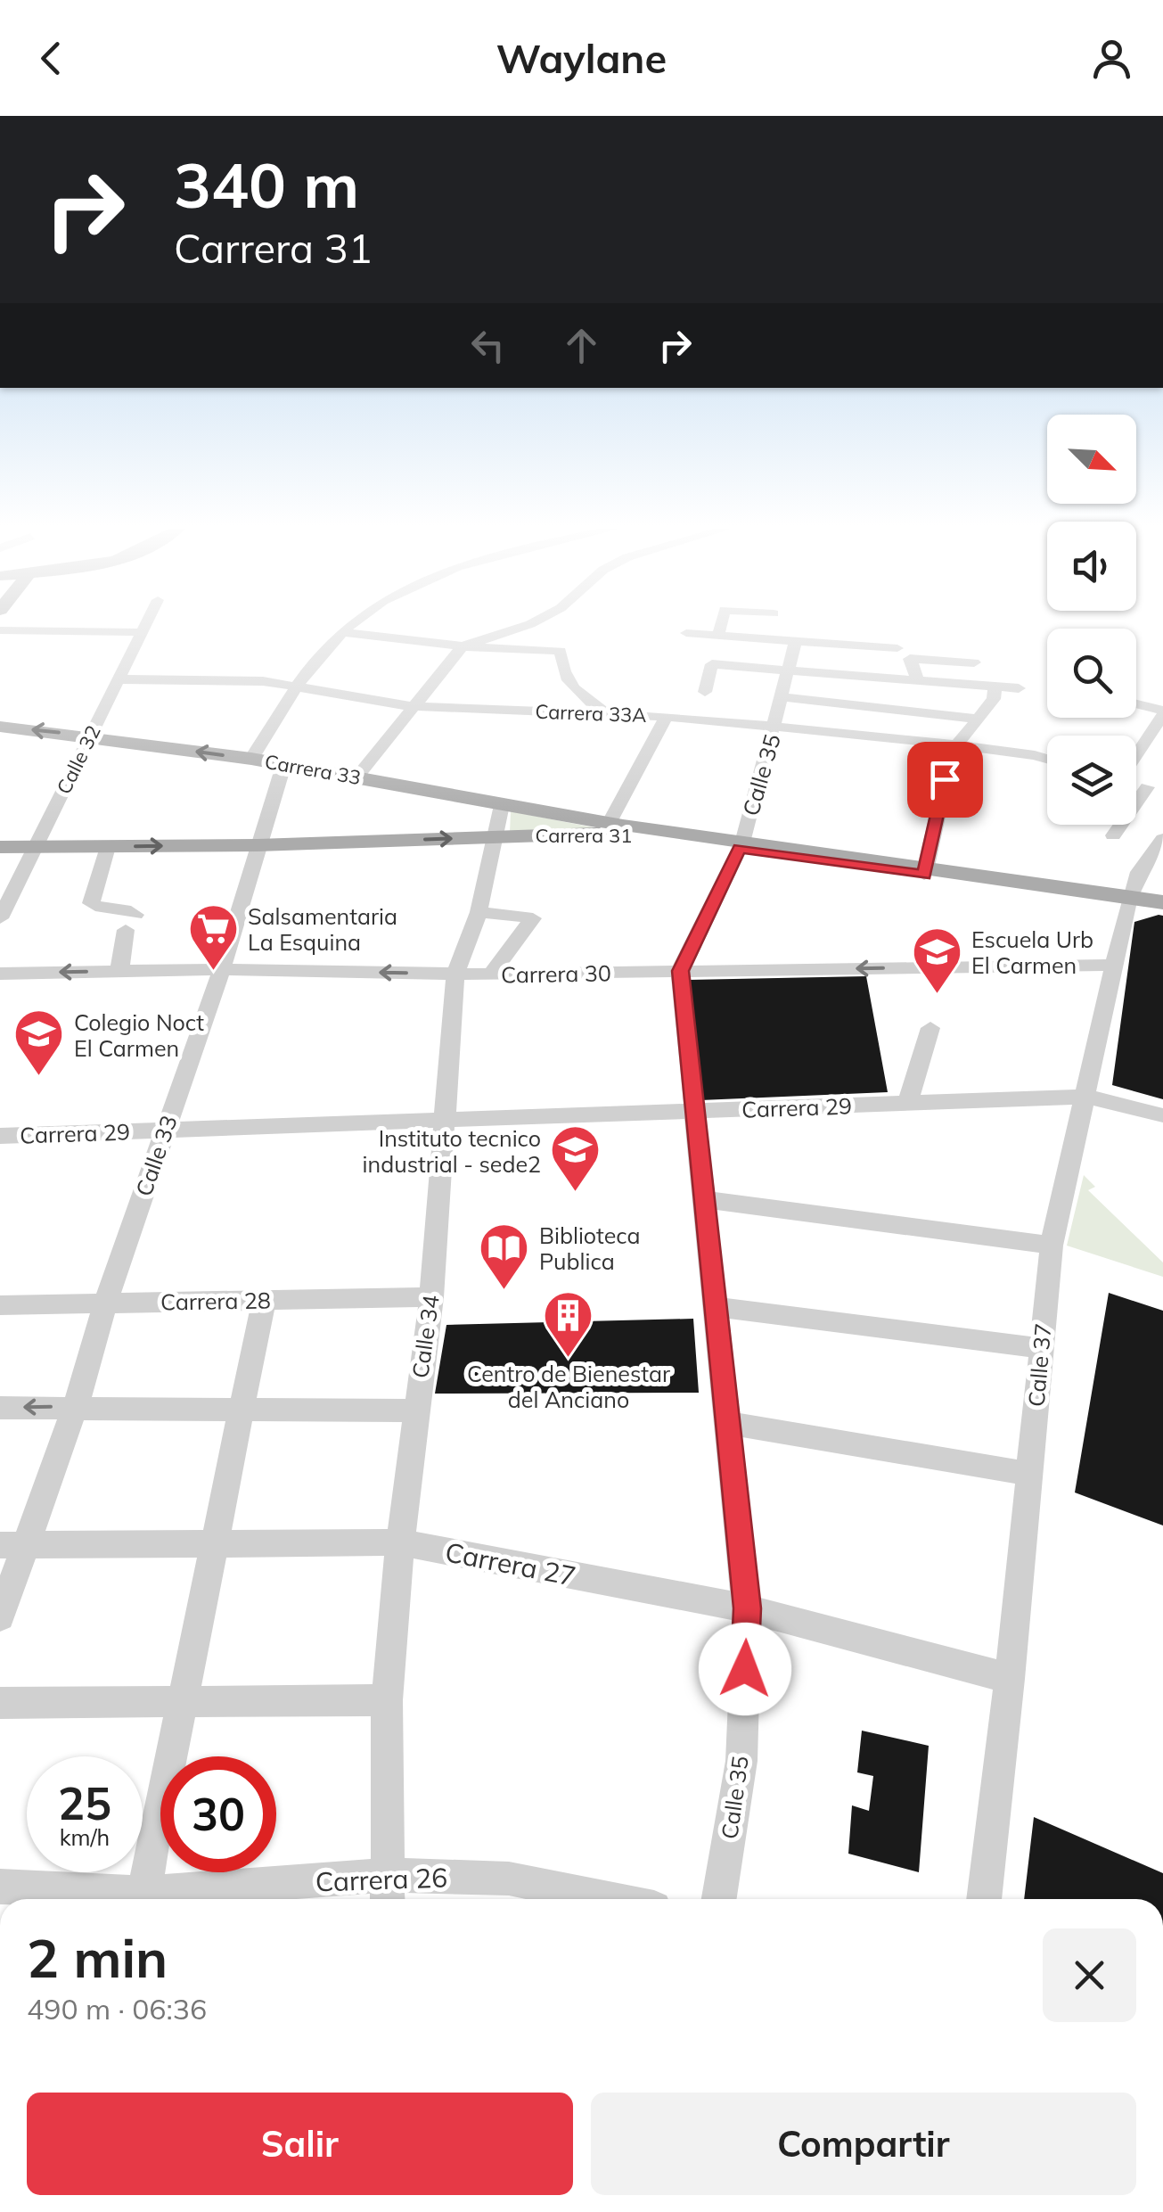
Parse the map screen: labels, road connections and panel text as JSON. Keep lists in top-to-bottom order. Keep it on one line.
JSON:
{"streets":{"main road":["Carrera 33","Carrera 31"],"street":["Carrera 33A","Calle 32","Calle 35","Carrera 30","Carrera 29","Calle 33","Carrera 28","Calle 34","Calle 37","Carrera 27","Carrera 26"]},"crossings":[["Carrera 33A","Calle 32"],["Carrera 33A","Calle 35"],["Calle 32","Carrera 33"],["Calle 32","Carrera 31"],["Carrera 33","Carrera 31"],["Carrera 33","Calle 33"],["Carrera 33","Calle 34"],["Calle 35","Carrera 31"],["Calle 35","Carrera 30"],["Calle 35","Carrera 29"],["Calle 35","Carrera 27"],["Carrera 31","Calle 33"],["Carrera 31","Calle 34"],["Carrera 31","Calle 37"],["Carrera 30","Calle 33"],["Carrera 30","Calle 34"],["Carrera 30","Calle 37"],["Carrera 29","Calle 33"],["Carrera 29","Calle 34"],["Carrera 29","Calle 37"],["Calle 33","Carrera 28"],["Calle 33","Carrera 27"],["Carrera 28","Calle 34"],["Calle 34","Carrera 27"],["Calle 34","Carrera 26"],["Calle 37","Carrera 27"]],"one_way":["Carrera 33","Carrera 30"],"places":{"supermarket":["Salsamentaria La Esquina"],"school or university":["Escuela Urb El Carmen","Colegio Noct El Carmen","Instituto tecnico industrial - sede2"],"library":["Biblioteca Publica"],"building":["Centro de Bienestar del Anciano"]},"north":"bottom right","page":{"header":"Waylane","turn":["340 m","Carrera 31"],"speed":"25 km/h","limit":"30","heading":["2 min","490 m · 06:36"],"buttons":["Salir","Compartir"]}}
